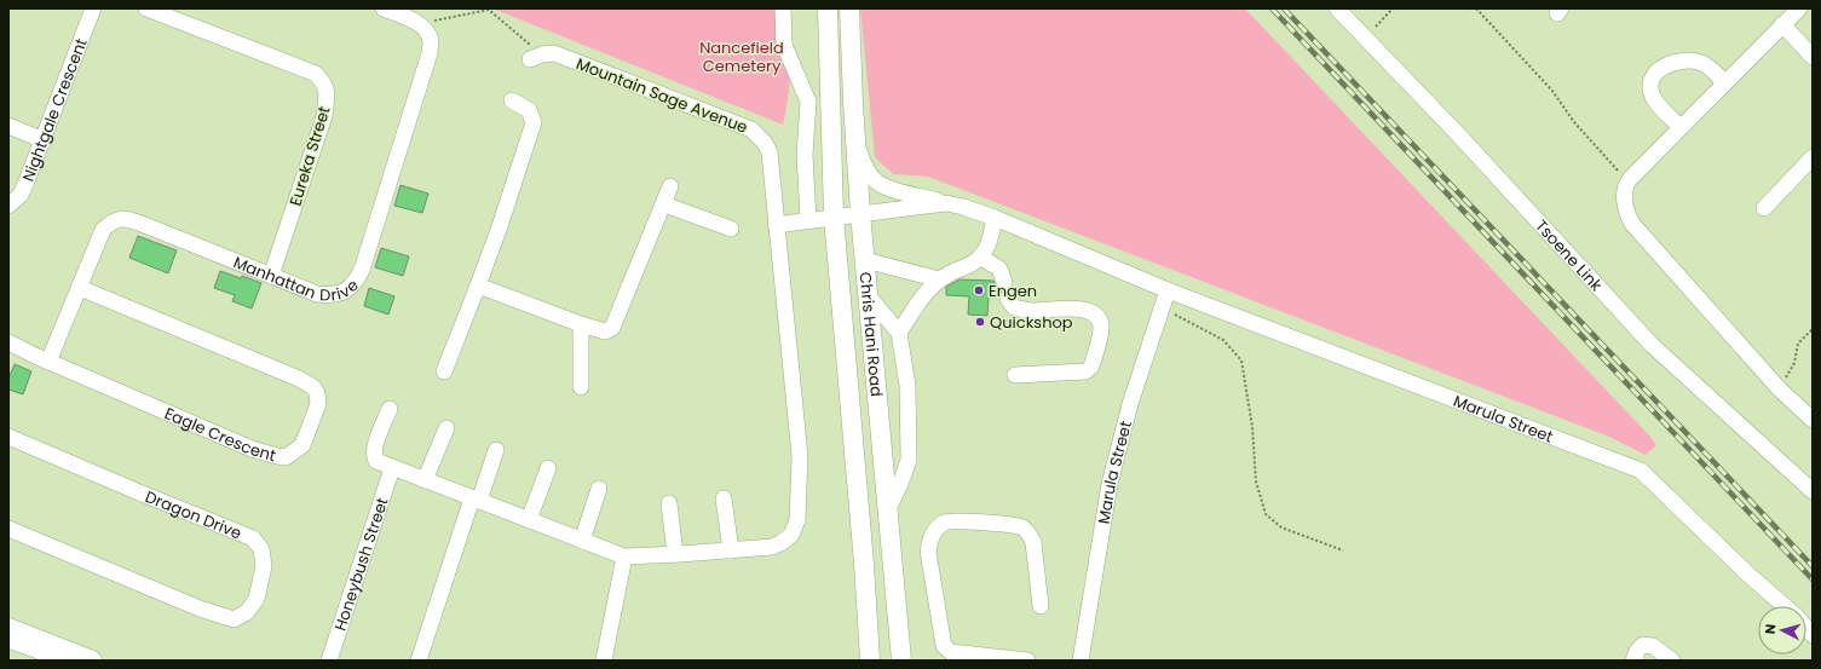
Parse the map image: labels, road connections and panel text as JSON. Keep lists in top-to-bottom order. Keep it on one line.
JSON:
{"streets":{"main road":["Chris Hani Road"],"street":["Mountain Sage Avenue","Nightgale Crescent","Eureka Street","Tsoene Link","Manhattan Drive","Marula Street","Eagle Crescent","Dragon Drive","Honeybush Street"]},"crossings":[["Eureka Street","Manhattan Drive"],["Manhattan Drive","Eagle Crescent"],["Chris Hani Road","Marula Street"]],"parks":["Nancefield Cemetery"],"places":["Engen","Quickshop"],"north":"left"}
